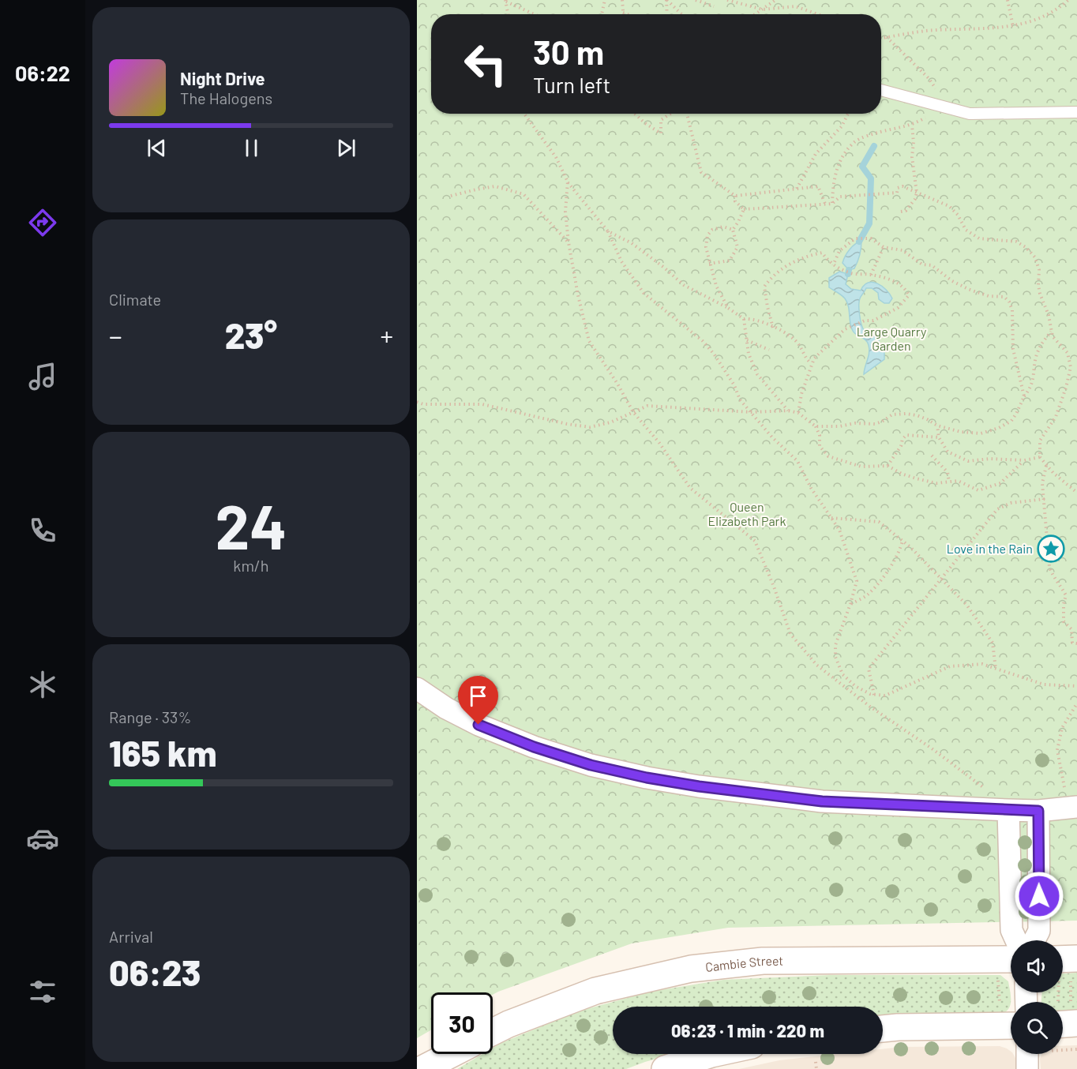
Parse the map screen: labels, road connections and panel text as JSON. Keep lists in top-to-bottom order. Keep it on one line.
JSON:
{"streets":{"main road":["Cambie Street"]},"parks":["Large Quarry Garden","Queen Elizabeth Park"],"places":{"place":["Love in the Rain"]},"page":{"tabs":"06:22","turn":["30 m","Turn left"],"song":["Night Drive","The Halogens"],"tile":["Climate",["24","km/h"],["Range · 33%","165 km"],["Arrival","06:23"]],"heat":["−","23°","+"],"limit":"30","trip":"06:23 · 1 min · 220 m"}}
